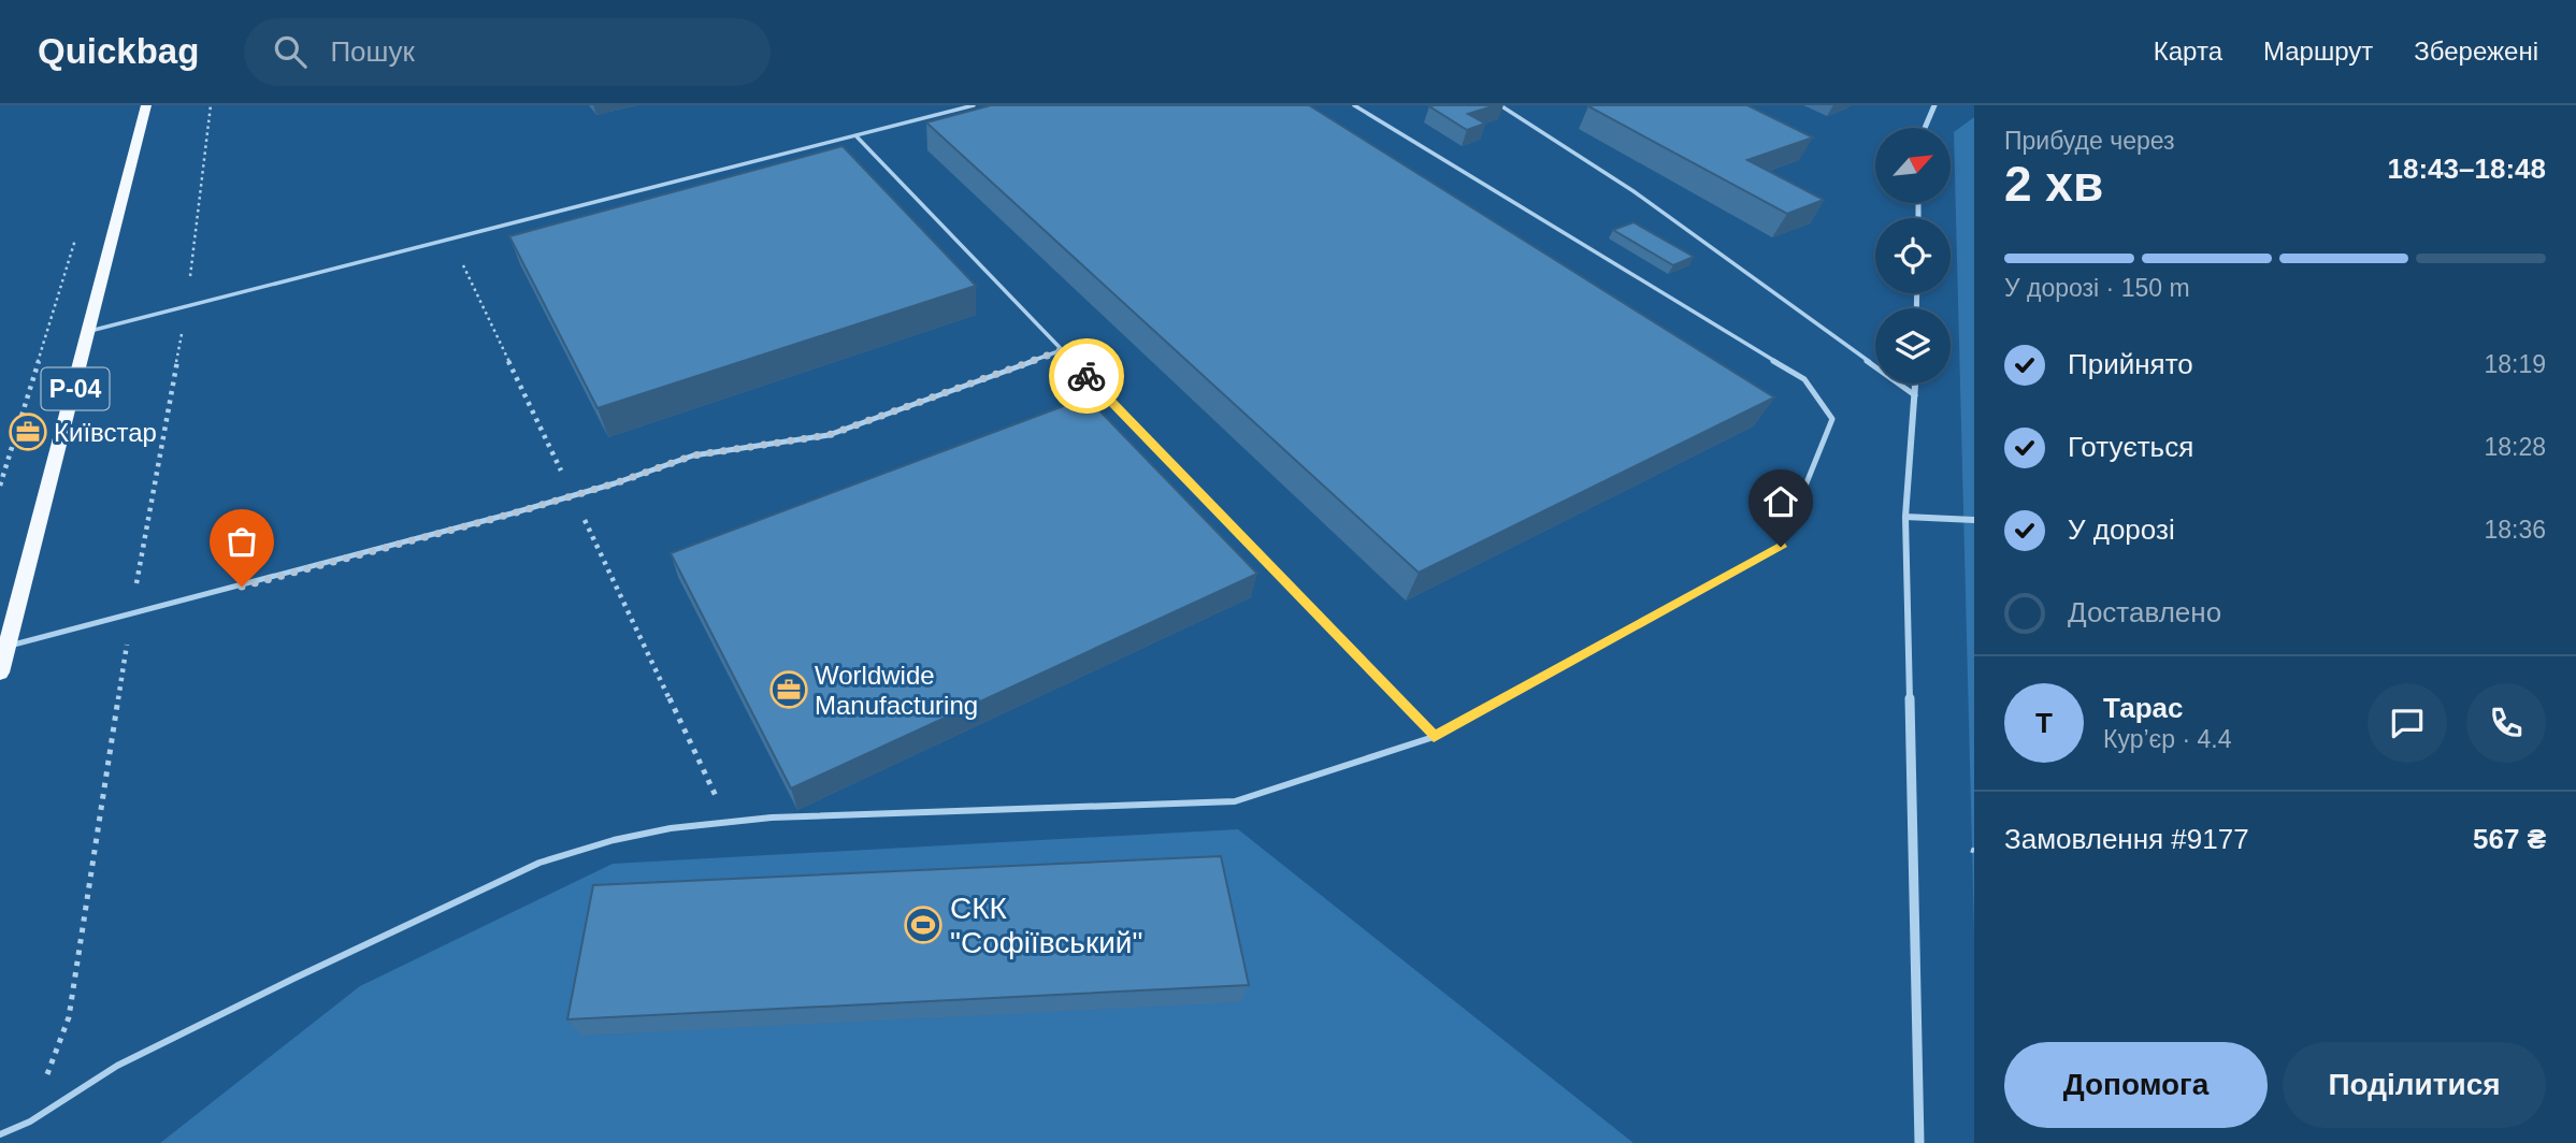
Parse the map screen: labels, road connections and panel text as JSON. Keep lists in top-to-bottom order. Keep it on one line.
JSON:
{"streets":{"main road":["Р-04"]},"places":{"office":["Київстар","Worldwide Manufacturing"],"sports":["СКК \"Софіївський\""]},"north":"top right","page":{"header":"Quickbag","search":"Пошук","nav":["Карта","Маршрут","Збережені"],"heading":["2 хв","Прибуде через","18:43–18:48"],"panel":["Тарас","Кур’єр · 4.4","Замовлення #9177","567 ₴"],"bar":"У дорозі · 150 m","list":[["Прийнято","18:19"],["Готується","18:28"],["У дорозі","18:36"],"Доставлено"],"round":"Т","buttons":["Допомога","Поділитися"]}}
